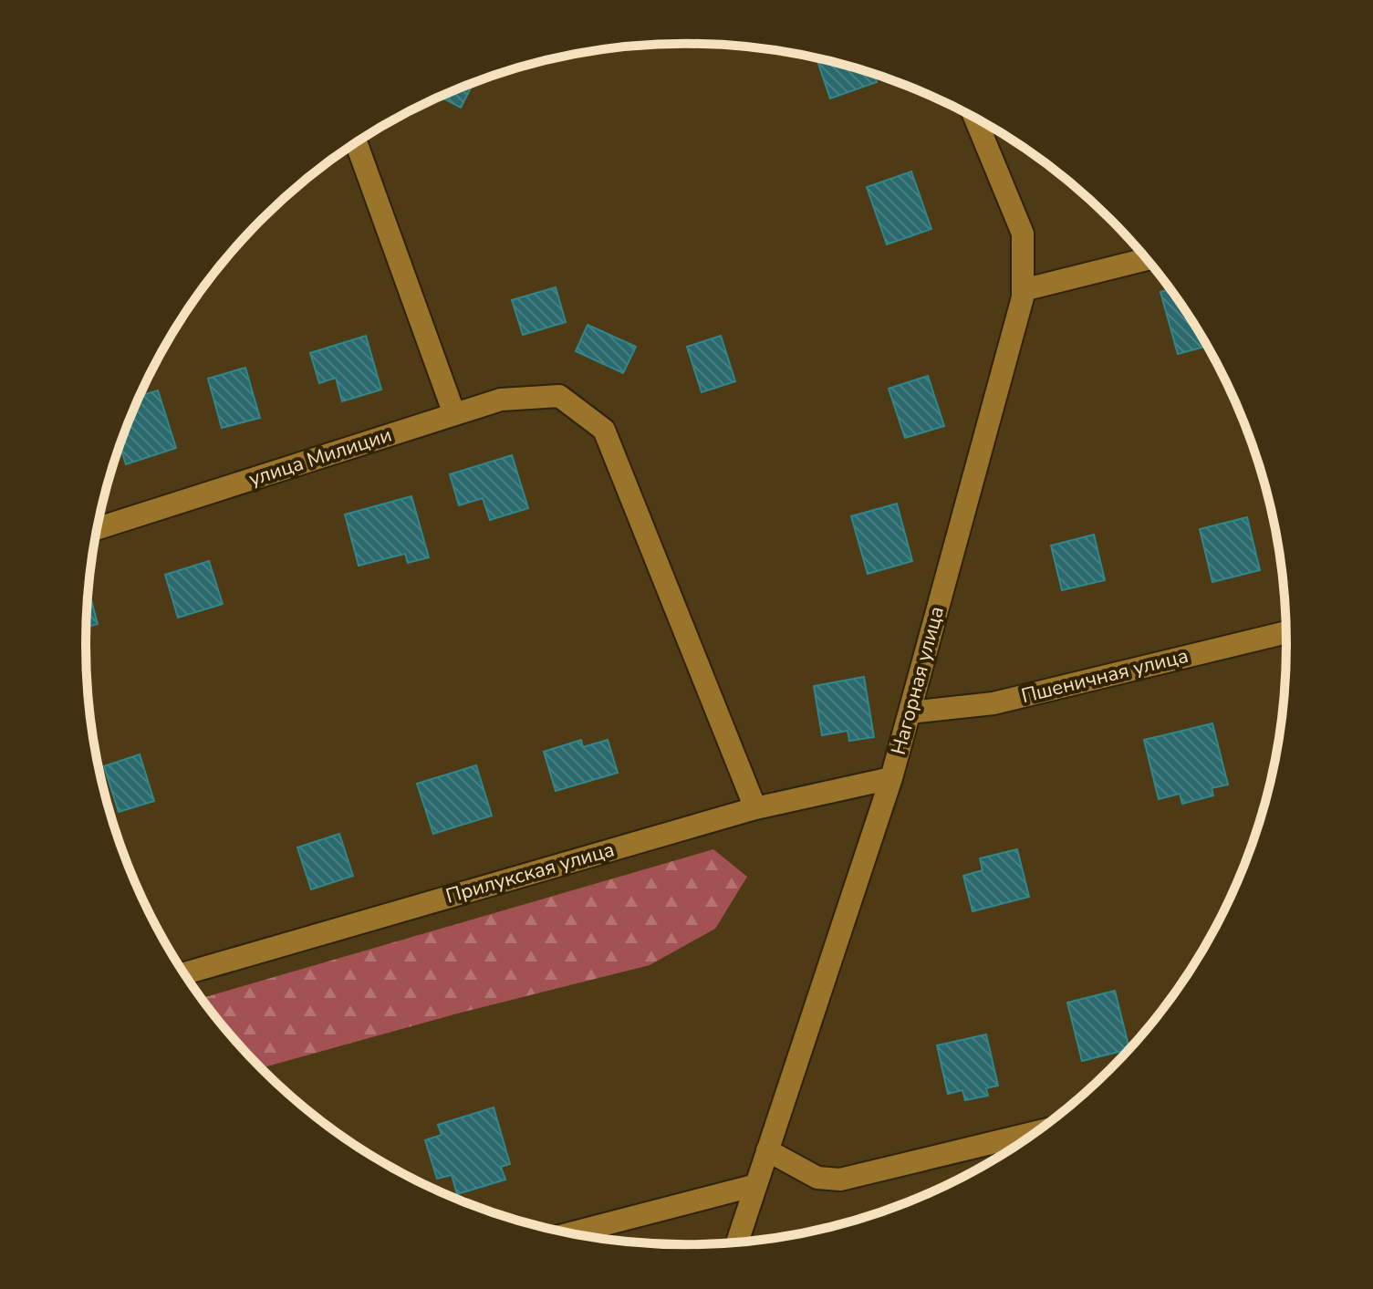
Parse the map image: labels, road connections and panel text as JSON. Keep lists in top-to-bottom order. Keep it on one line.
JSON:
{"streets":{"street":["улица Милиции","Пшеничная улица","Нагорная улица","Прилукская улица"]},"crossings":[["улица Милиции","Прилукская улица"],["Пшеничная улица","Нагорная улица"],["Нагорная улица","Прилукская улица"]]}
